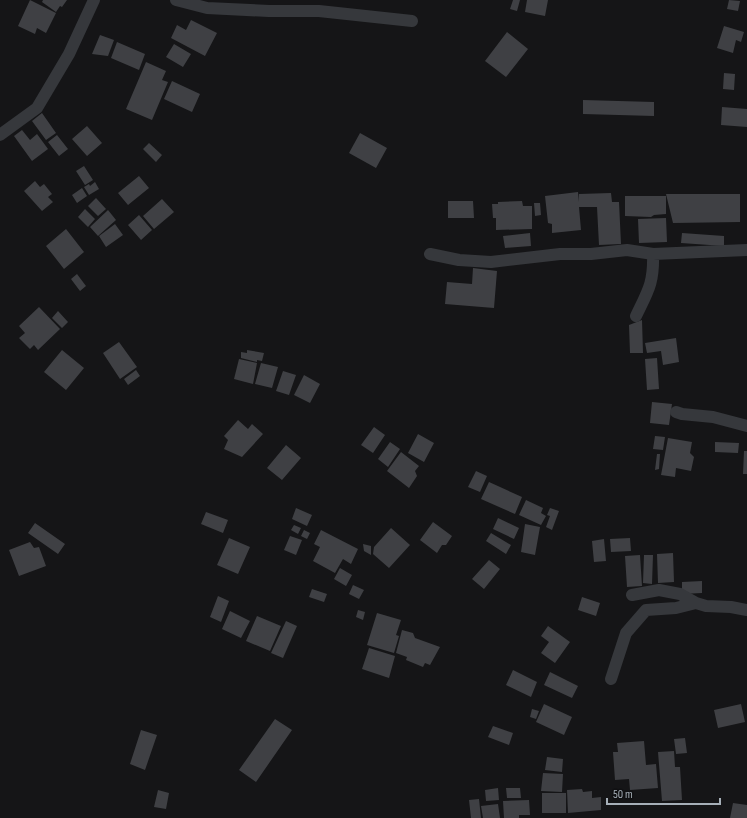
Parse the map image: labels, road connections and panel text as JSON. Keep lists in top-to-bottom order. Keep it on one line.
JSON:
{"scale_bar":"50 m"}
